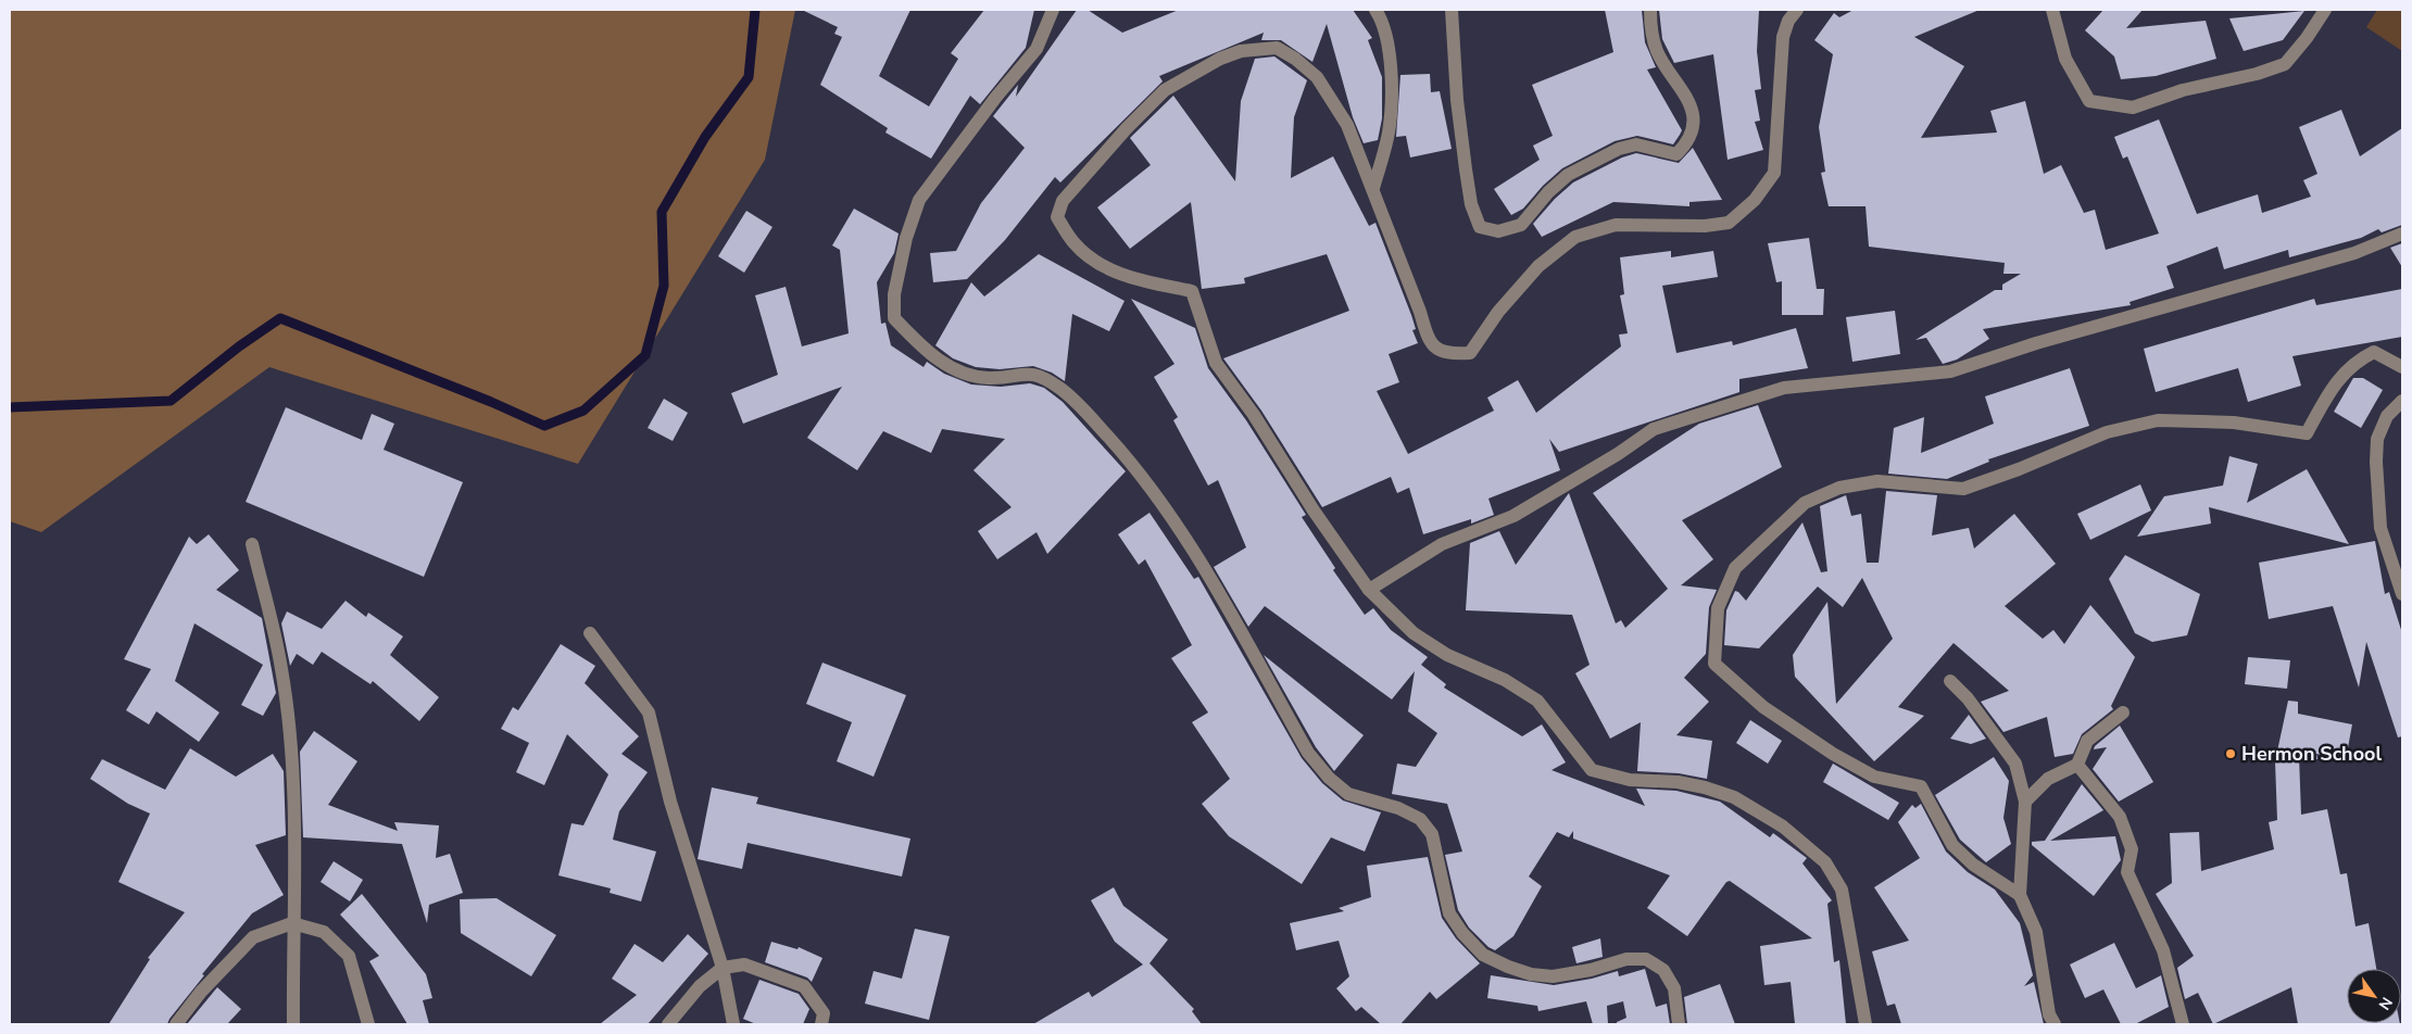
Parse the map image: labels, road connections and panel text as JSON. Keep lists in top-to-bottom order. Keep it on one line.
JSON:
{"places":["Hermon School"],"north":"bottom right"}
